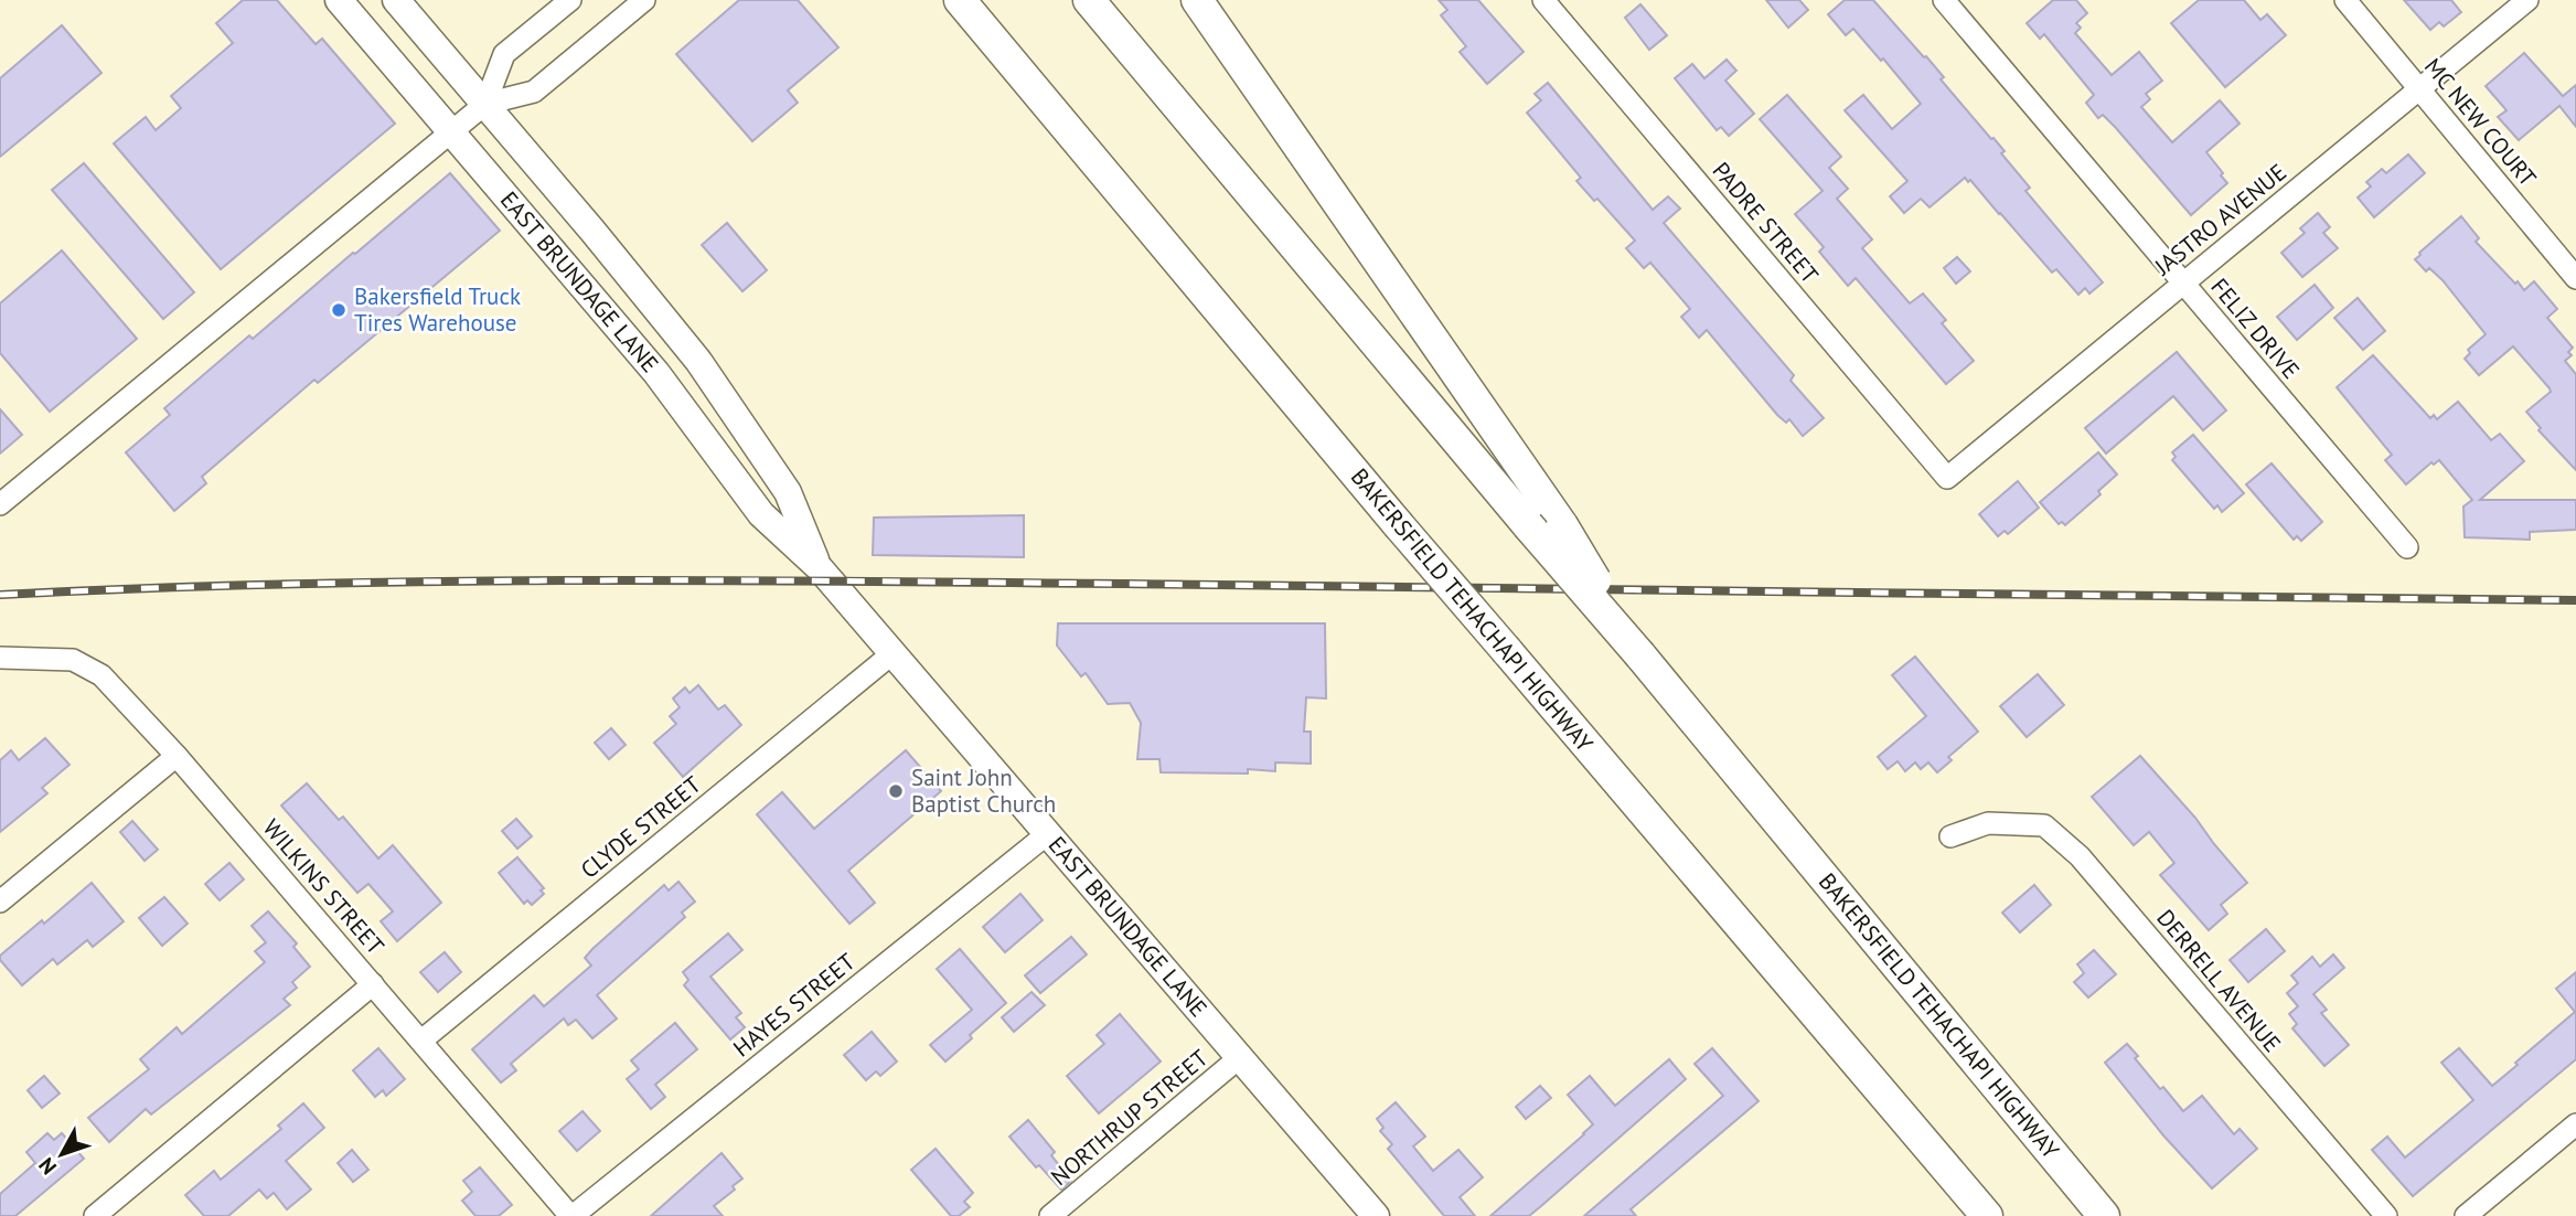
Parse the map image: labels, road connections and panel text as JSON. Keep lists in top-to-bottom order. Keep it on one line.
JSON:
{"streets":{"highway":["BAKERSFIELD TEHACHAPI HIGHWAY"],"main road":["EAST BRUNDAGE LANE"],"street":["MC NEW COURT","JASTRO AVENUE","PADRE STREET","FELIZ DRIVE","CLYDE STREET","WILKINS STREET","DERRELL AVENUE","HAYES STREET","NORTHRUP STREET"]},"crossings":[["MC NEW COURT","JASTRO AVENUE"],["JASTRO AVENUE","PADRE STREET"],["JASTRO AVENUE","FELIZ DRIVE"],["EAST BRUNDAGE LANE","CLYDE STREET"],["EAST BRUNDAGE LANE","HAYES STREET"],["EAST BRUNDAGE LANE","NORTHRUP STREET"],["CLYDE STREET","WILKINS STREET"],["WILKINS STREET","HAYES STREET"]],"places":["Bakersfield Truck Tires Warehouse","Saint John Baptist Church"],"north":"bottom left"}
